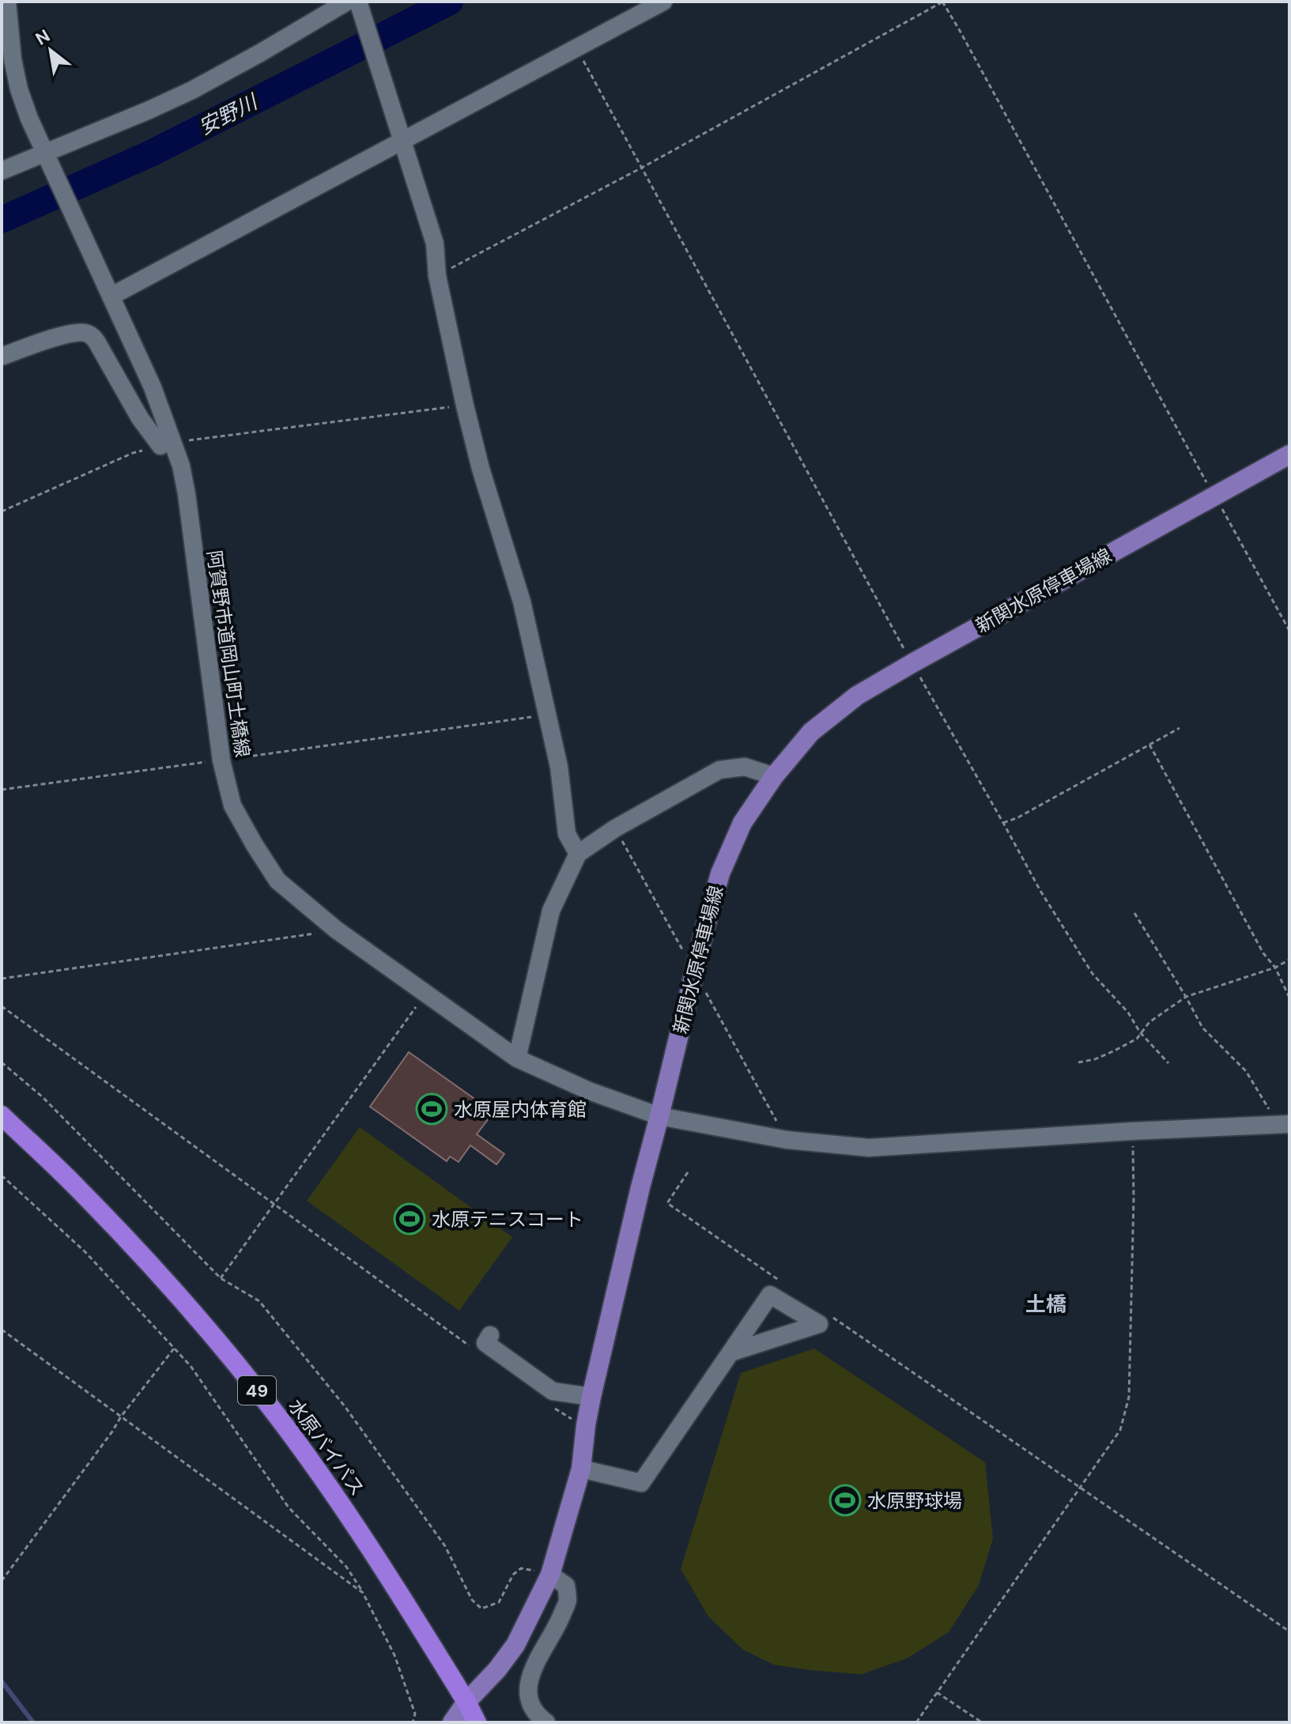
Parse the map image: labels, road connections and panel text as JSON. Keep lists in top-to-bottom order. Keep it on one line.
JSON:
{"streets":{"highway":["49","水原バイパス"],"main road":["新関水原停車場線"],"street":["阿賀野市道岡山町土橋線"]},"crossings":[["新関水原停車場線","阿賀野市道岡山町土橋線"],["新関水原停車場線","水原バイパス"]],"districts":["土橋"],"water":["安野川"],"places":{"sports":["水原屋内体育館","水原テニスコート","水原野球場"]},"north":"top left"}
